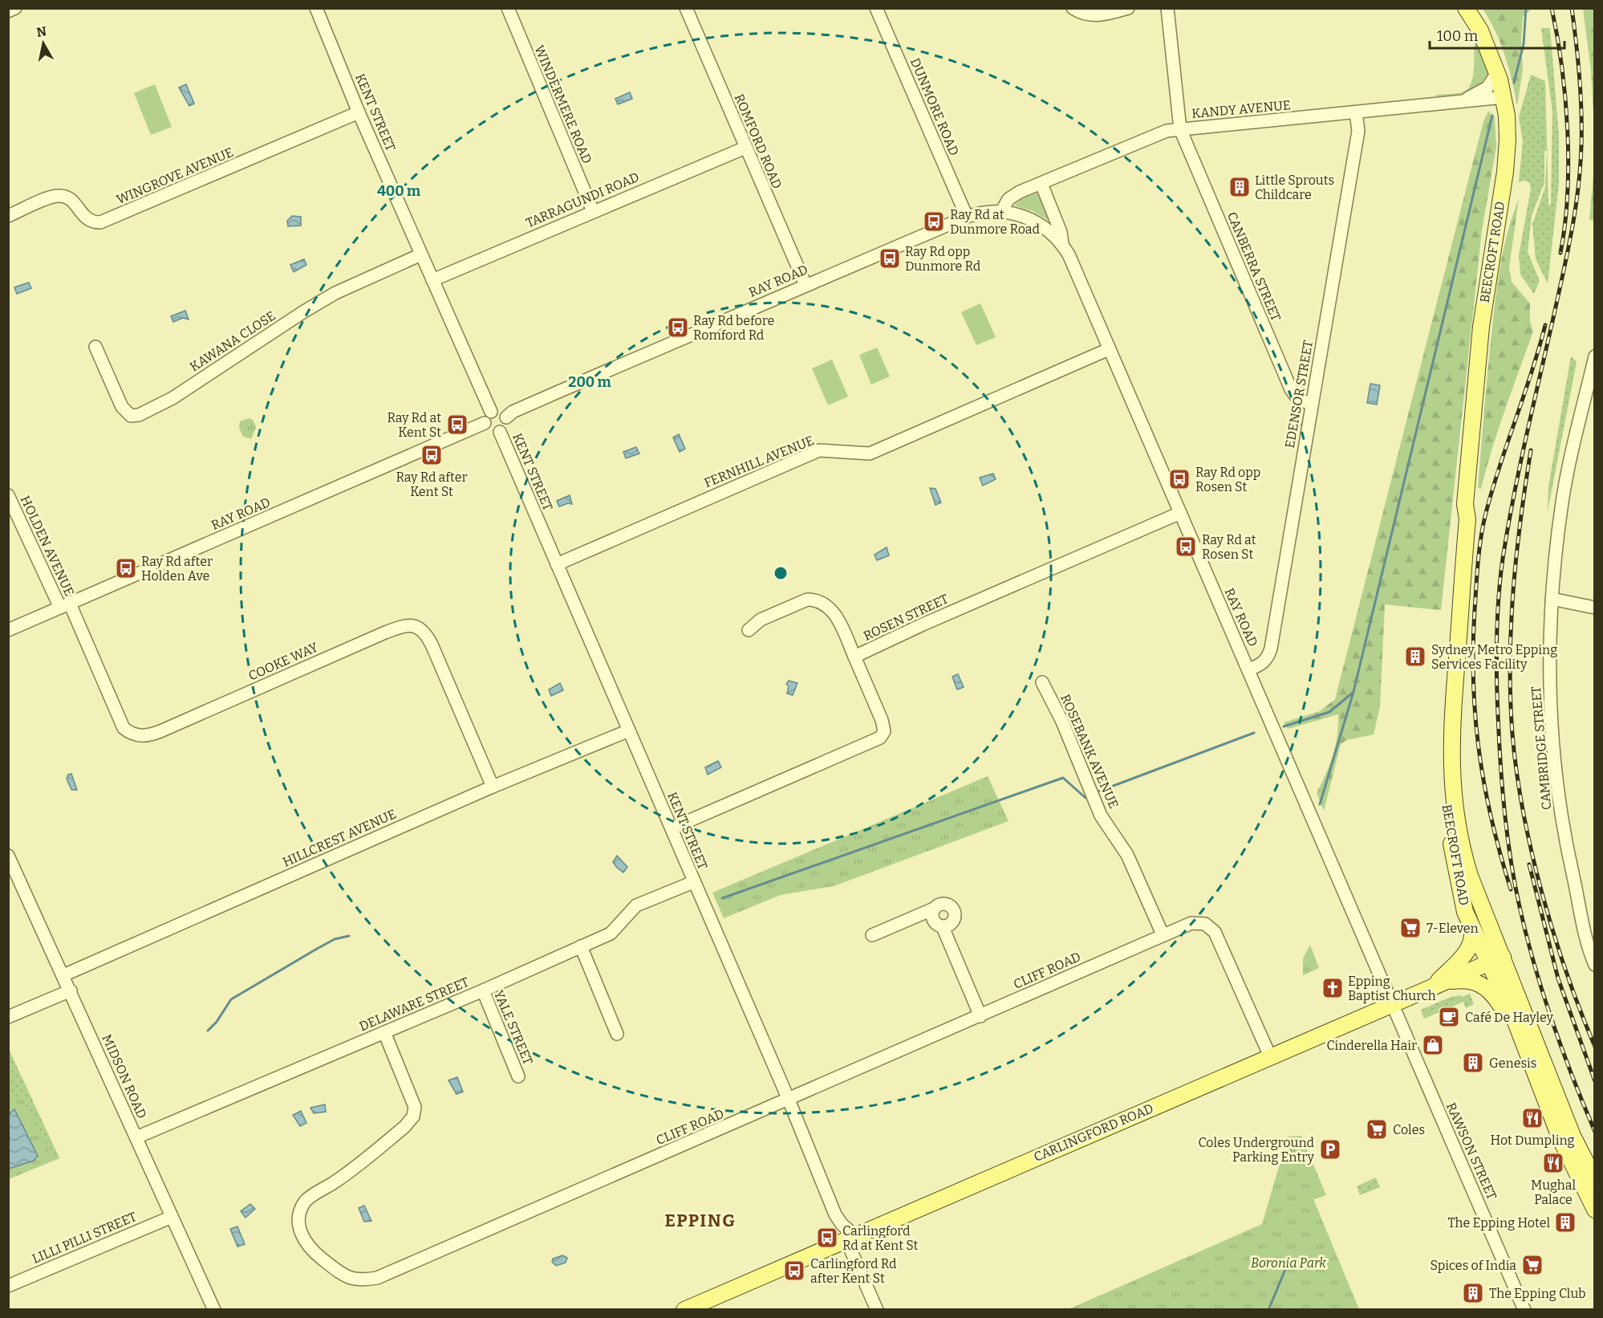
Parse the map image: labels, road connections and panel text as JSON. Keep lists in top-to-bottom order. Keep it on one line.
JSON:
{"streets":{"main road":["BEECROFT ROAD","CARLINGFORD ROAD"],"street":["WINDERMERE ROAD","DUNMORE ROAD","KANDY AVENUE","KENT STREET","ROMFORD ROAD","WINGROVE AVENUE","TARRAGUNDI ROAD","CANBERRA STREET","RAY ROAD","KAWANA CLOSE","EDENSOR STREET","FERNHILL AVENUE","HOLDEN AVENUE","ROSEN STREET","COOKE WAY","CAMBRIDGE STREET","ROSEBANK AVENUE","HILLCREST AVENUE","CLIFF ROAD","DELAWARE STREET","YALE STREET","MIDSON ROAD","RAWSON STREET","LILLI PILLI STREET"]},"crossings":[["WINDERMERE ROAD","TARRAGUNDI ROAD"],["DUNMORE ROAD","RAY ROAD"],["KANDY AVENUE","BEECROFT ROAD"],["KANDY AVENUE","CANBERRA STREET"],["KANDY AVENUE","RAY ROAD"],["KANDY AVENUE","EDENSOR STREET"],["KENT STREET","WINGROVE AVENUE"],["KENT STREET","TARRAGUNDI ROAD"],["KENT STREET","RAY ROAD"],["KENT STREET","KAWANA CLOSE"],["KENT STREET","FERNHILL AVENUE"],["KENT STREET","ROSEN STREET"],["KENT STREET","HILLCREST AVENUE"],["KENT STREET","CLIFF ROAD"],["KENT STREET","DELAWARE STREET"],["KENT STREET","CARLINGFORD ROAD"],["ROMFORD ROAD","TARRAGUNDI ROAD"],["ROMFORD ROAD","RAY ROAD"],["BEECROFT ROAD","CARLINGFORD ROAD"],["CANBERRA STREET","EDENSOR STREET"],["RAY ROAD","EDENSOR STREET"],["RAY ROAD","FERNHILL AVENUE"],["RAY ROAD","HOLDEN AVENUE"],["RAY ROAD","ROSEN STREET"],["RAY ROAD","COOKE WAY"],["RAY ROAD","CARLINGFORD ROAD"],["RAY ROAD","RAWSON STREET"],["HOLDEN AVENUE","COOKE WAY"],["COOKE WAY","HILLCREST AVENUE"],["ROSEBANK AVENUE","CLIFF ROAD"],["HILLCREST AVENUE","MIDSON ROAD"],["CLIFF ROAD","DELAWARE STREET"],["CLIFF ROAD","CARLINGFORD ROAD"],["DELAWARE STREET","YALE STREET"],["DELAWARE STREET","MIDSON ROAD"],["MIDSON ROAD","LILLI PILLI STREET"],["CARLINGFORD ROAD","RAWSON STREET"]],"districts":["EPPING"],"parks":["Boronia Park"],"places":{"building":["Little Sprouts Childcare","Sydney Metro Epping Services Facility","Genesis","The Epping Hotel","The Epping Club"],"bus stop":["Ray Rd at Dunmore Road","Ray Rd opp Dunmore Rd","Ray Rd before Romford Rd","Ray Rd at Kent St","Ray Rd after Kent St","Ray Rd opp Rosen St","Ray Rd at Rosen St","Ray Rd after Holden Ave","Carlingford Rd at Kent St","Carlingford Rd after Kent St"],"supermarket":["7-Eleven","Coles","Spices of India"],"church":["Epping Baptist Church"],"cafe":["Café De Hayley"],"shop":["Cinderella Hair"],"restaurant":["Hot Dumpling","Mughal Palace"],"parking":["Coles Underground Parking Entry"]},"scale_bar":"100 m","north":"top","rings":["400 m","200 m"]}
